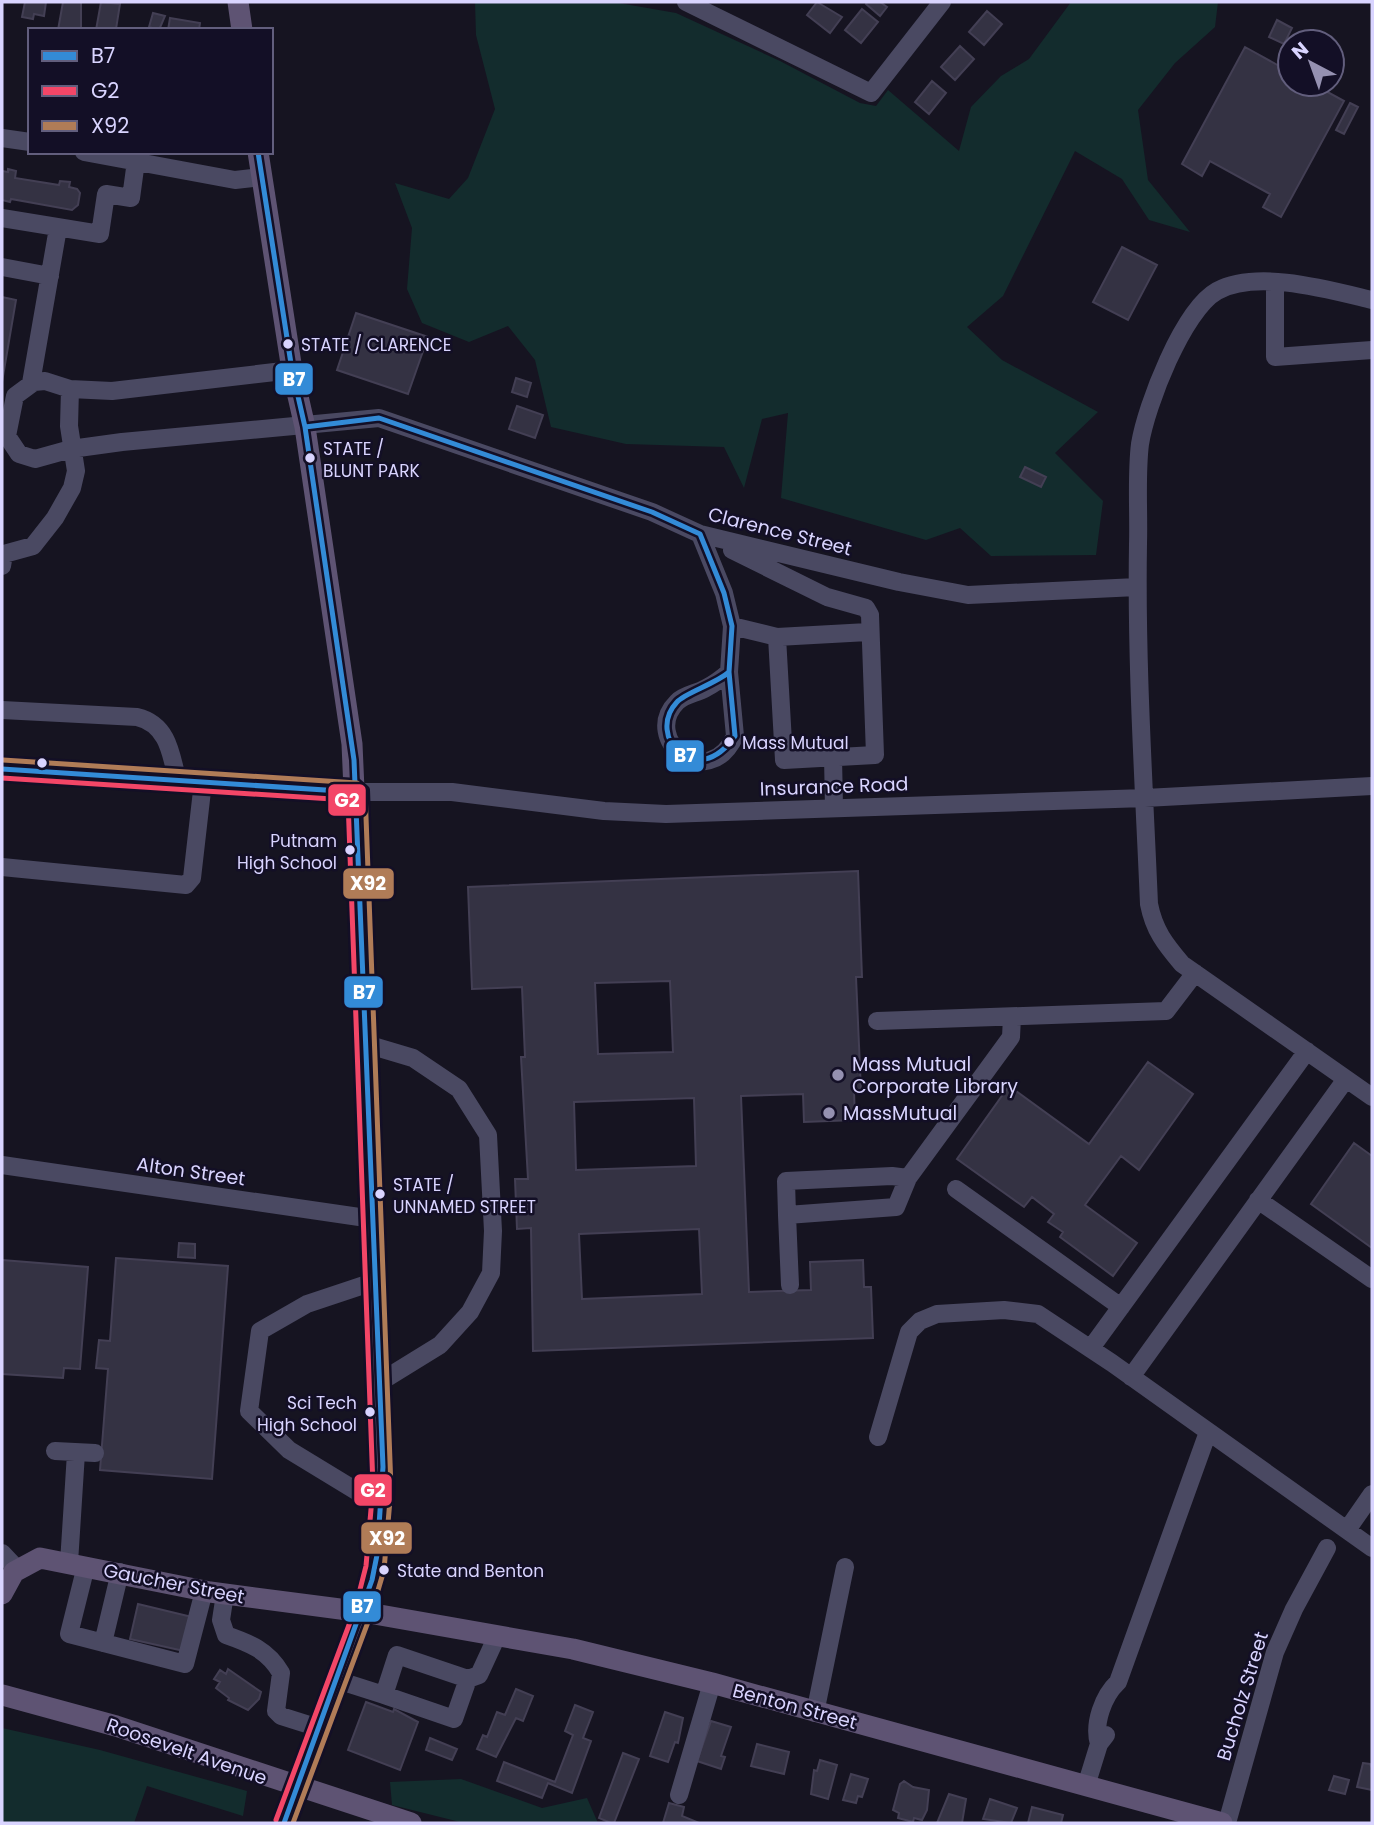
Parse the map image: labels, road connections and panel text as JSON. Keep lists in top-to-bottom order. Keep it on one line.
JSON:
{"streets":{"main road":["Gaucher Street","Benton Street","Roosevelt Avenue"],"street":["Clarence Street","Insurance Road","Alton Street","Bucholz Street"]},"crossings":[["Gaucher Street","Benton Street"],["Bucholz Street","Benton Street"]],"places":["STATE / CLARENCE","STATE / BLUNT PARK","Mass Mutual","Putnam High School","Mass Mutual Corporate Library","MassMutual","STATE / UNNAMED STREET","Sci Tech High School","State and Benton"],"lines":["transit line B7","transit line X92","transit line G2"],"legend":["B7","G2","X92"],"north":"top left"}
